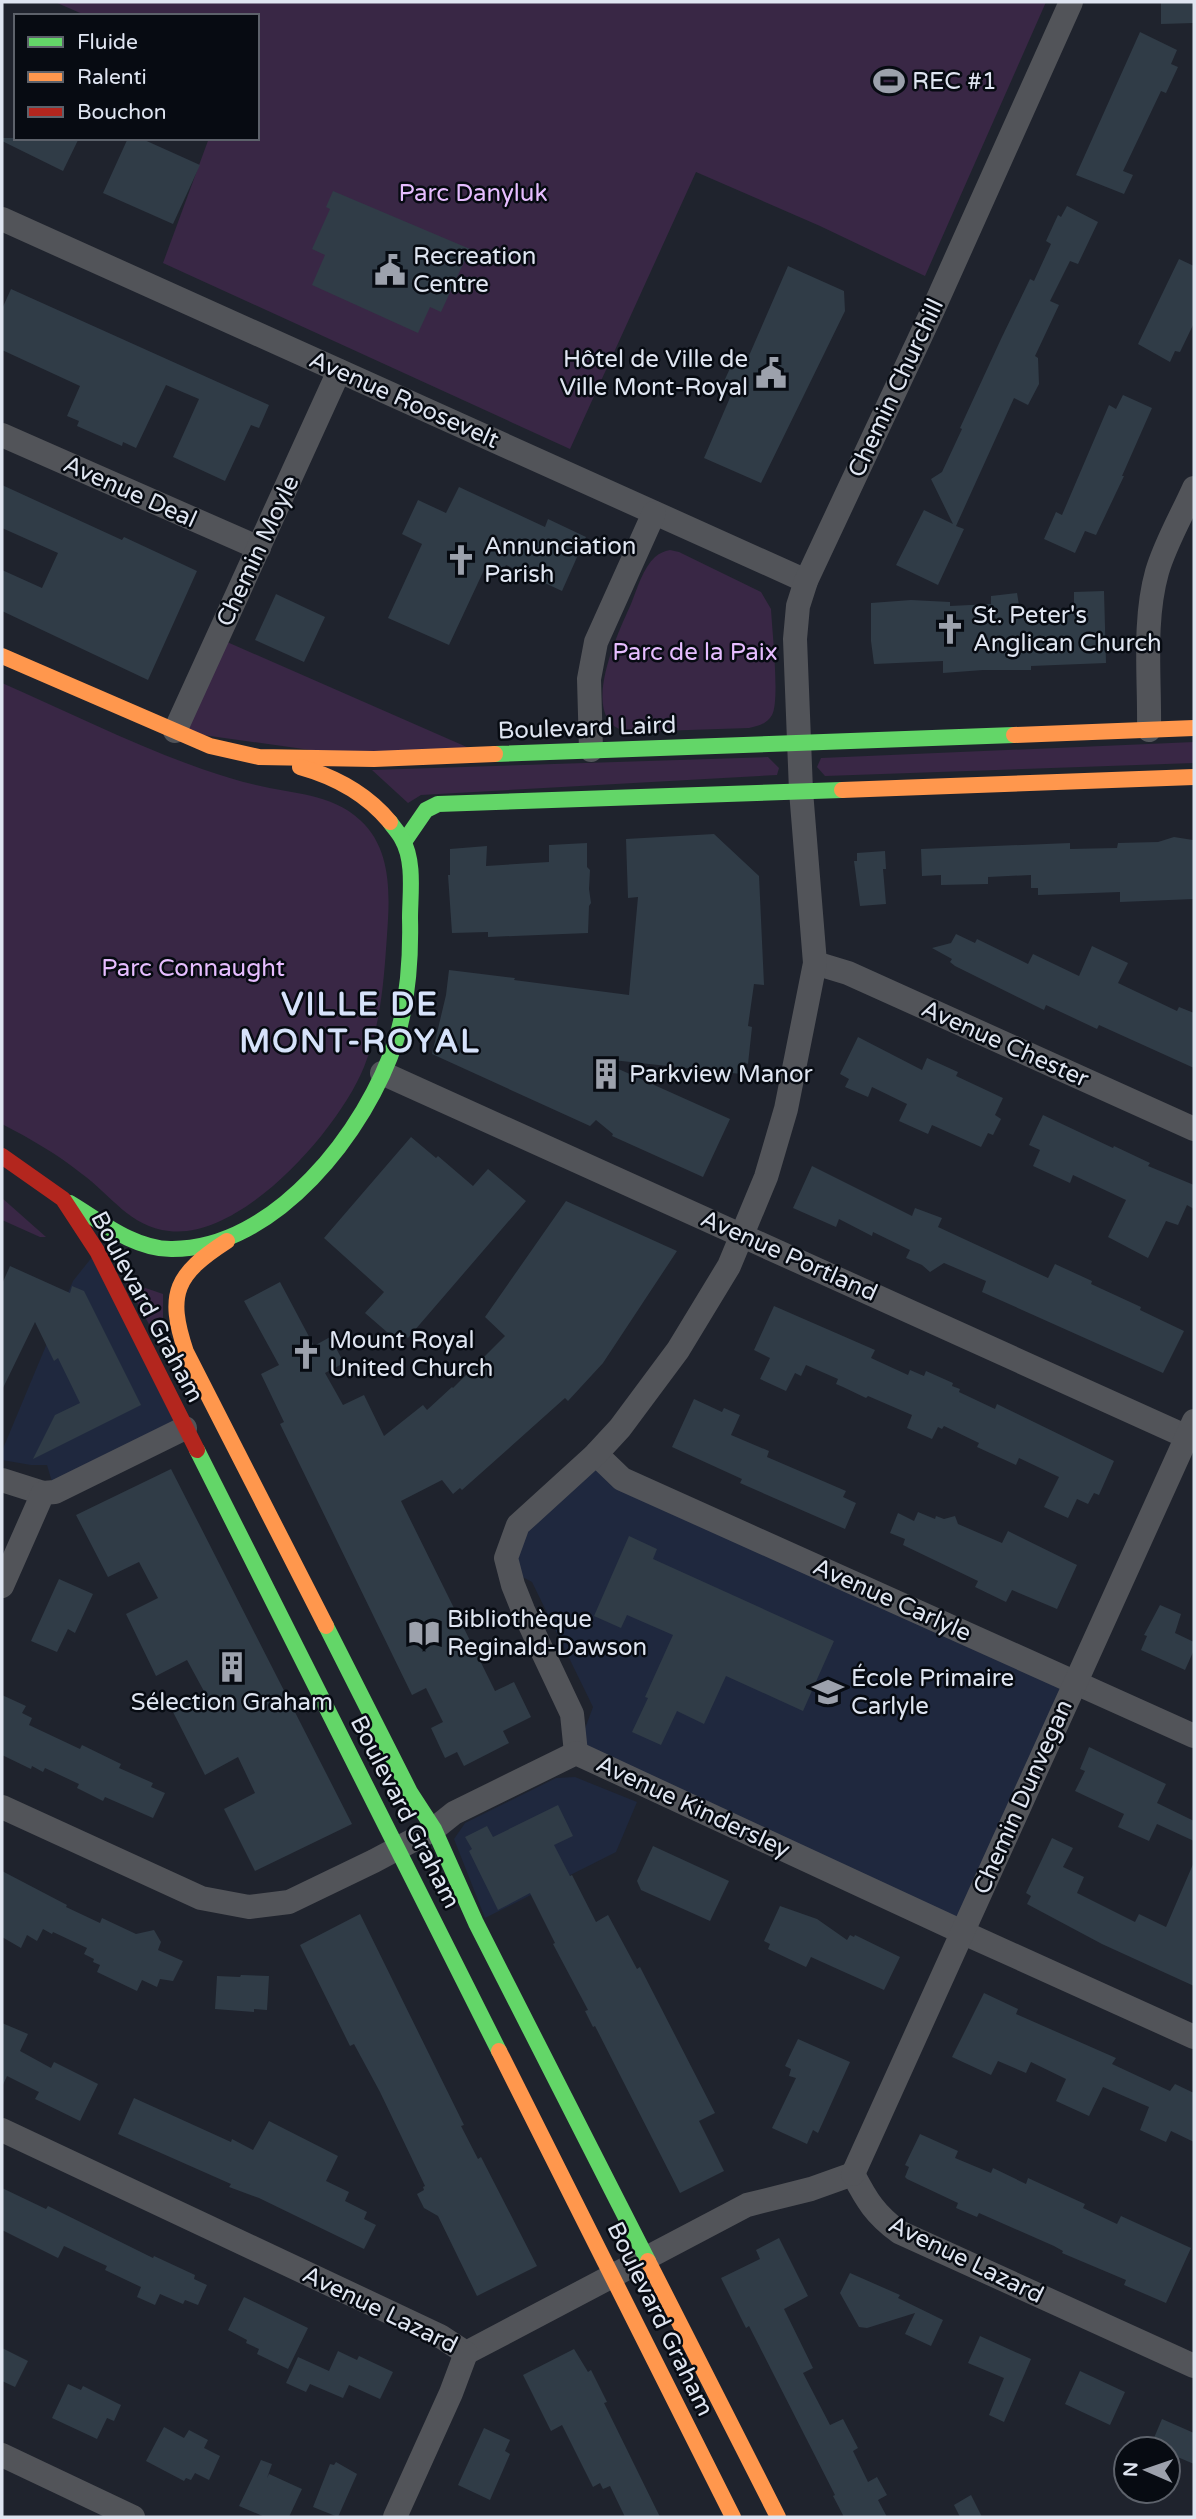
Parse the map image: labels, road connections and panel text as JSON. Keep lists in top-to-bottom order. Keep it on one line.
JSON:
{"streets":{"street":["Chemin Churchill","Avenue Roosevelt","Avenue Deal","Chemin Moyle","Boulevard Laird","Avenue Chester","Avenue Portland","Boulevard Graham","Avenue Carlyle","Chemin Dunvegan","Avenue Kindersley","Avenue Lazard"]},"crossings":[["Chemin Churchill","Avenue Roosevelt"],["Chemin Churchill","Boulevard Laird"],["Chemin Churchill","Avenue Chester"],["Chemin Churchill","Avenue Portland"],["Chemin Churchill","Avenue Carlyle"],["Chemin Churchill","Avenue Kindersley"],["Avenue Roosevelt","Chemin Moyle"],["Avenue Deal","Chemin Moyle"],["Chemin Moyle","Boulevard Laird"],["Avenue Portland","Chemin Dunvegan"],["Boulevard Graham","Avenue Kindersley"],["Boulevard Graham","Avenue Lazard"],["Avenue Carlyle","Chemin Dunvegan"],["Chemin Dunvegan","Avenue Kindersley"],["Chemin Dunvegan","Avenue Lazard"]],"districts":["VILLE DE MONT-ROYAL"],"parks":["Parc Danyluk","Parc de la Paix","Parc Connaught"],"places":{"sports":["REC #1"],"public building":["Recreation Centre","Hôtel de Ville de Ville Mont-Royal"],"church":["Annunciation Parish","St. Peter's Anglican Church","Mount Royal United Church"],"building":["Parkview Manor","Sélection Graham"],"library":["Bibliothèque Reginald-Dawson"],"school or university":["École Primaire Carlyle"]},"legend":["Fluide","Ralenti","Bouchon"],"north":"left"}
